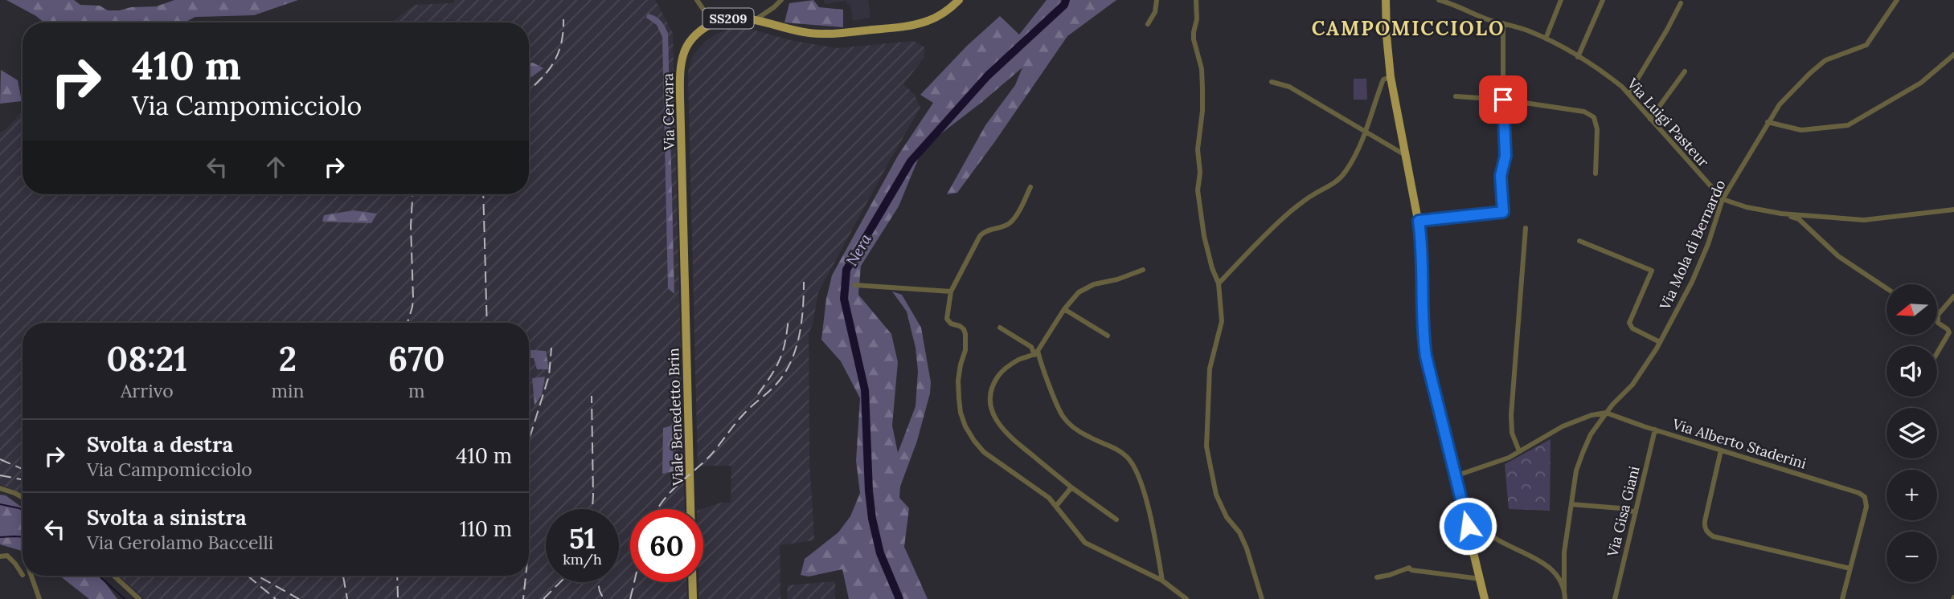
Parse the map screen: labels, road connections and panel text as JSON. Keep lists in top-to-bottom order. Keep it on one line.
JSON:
{"streets":{"main road":["SS209","Via Cervara","Viale Benedetto Brin"],"street":["Via Luigi Pasteur","Via Mola di Bernardo","Via Alberto Staderini","Via Gisa Giani"]},"crossings":[["SS209","Via Cervara"],["Via Cervara","Viale Benedetto Brin"],["Via Luigi Pasteur","Via Mola di Bernardo"],["Via Mola di Bernardo","Via Alberto Staderini"],["Via Alberto Staderini","Via Gisa Giani"]],"districts":["CAMPOMICCIOLO"],"water":["Nera"],"north":"left","page":{"turn":["410 m","Via Campomicciolo"],"map_buttons":["+","−"],"eta":["08:21","Arrivo","2","min","670","m"],"list":[{"name":"Svolta a destra","note":"Via Campomicciolo","value":"410 m"},{"name":"Svolta a sinistra","note":"Via Gerolamo Baccelli","value":"110 m"}],"speed":"51 km/h","limit":"60"}}
